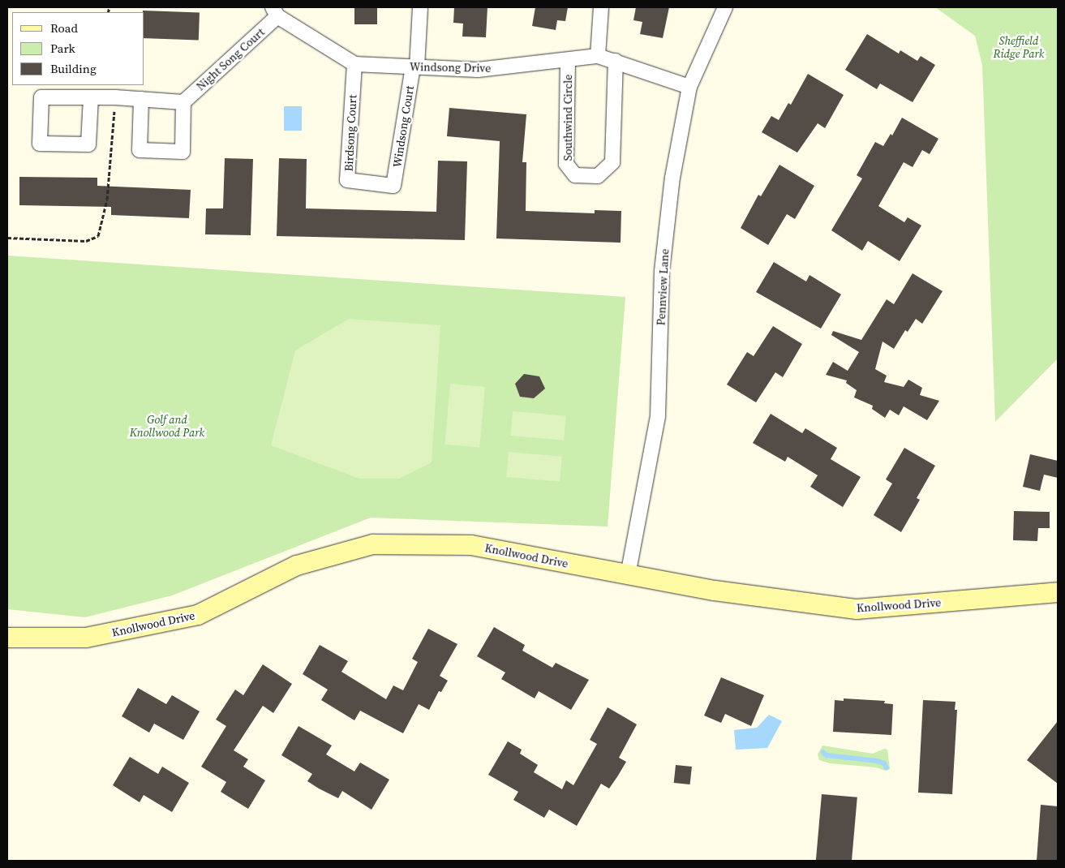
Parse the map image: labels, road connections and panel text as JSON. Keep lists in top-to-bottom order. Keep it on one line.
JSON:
{"streets":{"street":["Night Song Court","Windsong Drive","Southwind Circle","Windsong Court","Birdsong Court","Pennview Lane","Knollwood Drive"]},"crossings":[["Night Song Court","Windsong Drive"],["Windsong Drive","Southwind Circle"],["Windsong Drive","Windsong Court"],["Windsong Drive","Birdsong Court"],["Windsong Drive","Pennview Lane"],["Windsong Court","Birdsong Court"],["Pennview Lane","Knollwood Drive"]],"parks":["Sheffield Ridge Park","Golf and Knollwood Park"],"legend":["Road","Park","Building"]}
